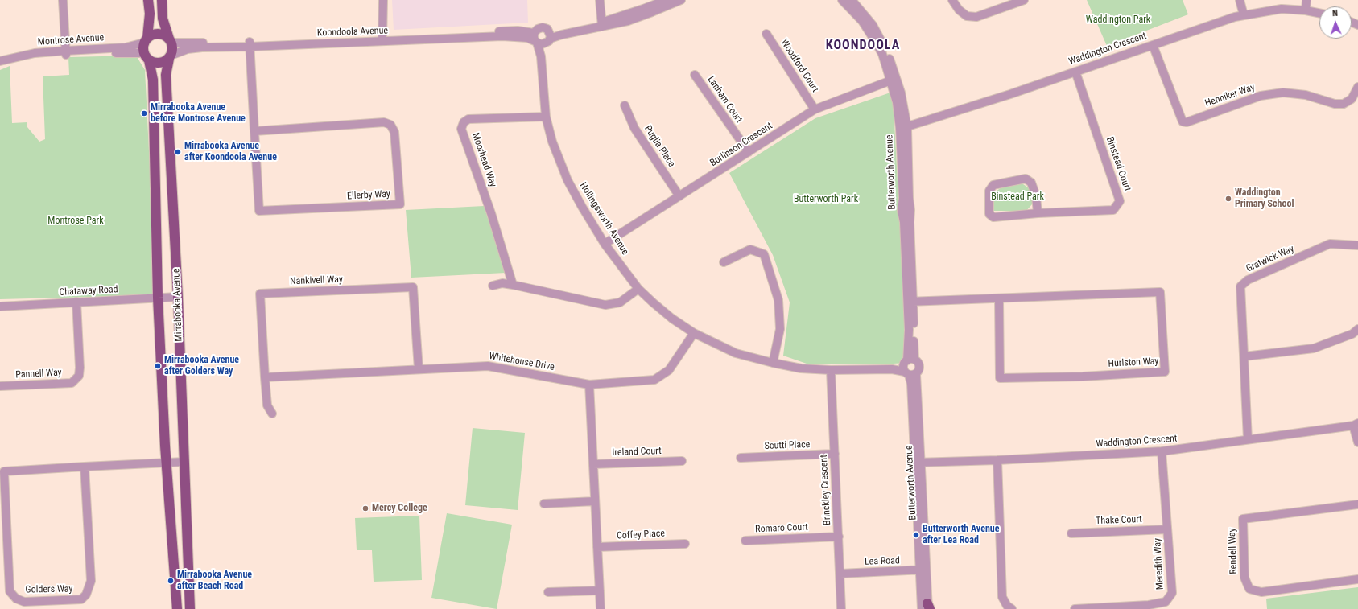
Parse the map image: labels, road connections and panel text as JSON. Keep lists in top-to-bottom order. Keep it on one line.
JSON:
{"streets":{"main road":["Mirrabooka Avenue"],"street":["Koondoola Avenue","Montrose Avenue","Waddington Crescent","Woodford Court","Henniker Way","Lanham Court","Burlinson Crescent","Puglia Place","Moorhead Way","Binstead Court","Butterworth Avenue","Ellerby Way","Hollingsworth Avenue","Gratwick Way","Nankivell Way","Chataway Road","Whitehouse Drive","Hurlston Way","Pannell Way","Scutti Place","Ireland Court","Brinckley Crescent","Thake Court","Romaro Court","Coffey Place","Rendell Way","Lea Road","Meredith Way","Golders Way"]},"crossings":[["Koondoola Avenue","Montrose Avenue"],["Koondoola Avenue","Ellerby Way"],["Koondoola Avenue","Hollingsworth Avenue"],["Koondoola Avenue","Mirrabooka Avenue"],["Montrose Avenue","Mirrabooka Avenue"],["Waddington Crescent","Henniker Way"],["Waddington Crescent","Binstead Court"],["Waddington Crescent","Butterworth Avenue"],["Waddington Crescent","Gratwick Way"],["Waddington Crescent","Meredith Way"],["Woodford Court","Burlinson Crescent"],["Lanham Court","Burlinson Crescent"],["Burlinson Crescent","Puglia Place"],["Burlinson Crescent","Butterworth Avenue"],["Burlinson Crescent","Hollingsworth Avenue"],["Moorhead Way","Hollingsworth Avenue"],["Butterworth Avenue","Hollingsworth Avenue"],["Butterworth Avenue","Hurlston Way"],["Butterworth Avenue","Lea Road"],["Hollingsworth Avenue","Whitehouse Drive"],["Hollingsworth Avenue","Brinckley Crescent"],["Nankivell Way","Whitehouse Drive"],["Chataway Road","Mirrabooka Avenue"],["Chataway Road","Pannell Way"],["Mirrabooka Avenue","Golders Way"],["Scutti Place","Brinckley Crescent"],["Brinckley Crescent","Romaro Court"],["Brinckley Crescent","Lea Road"],["Thake Court","Meredith Way"]],"districts":["KOONDOOLA"],"parks":["Waddington Park","Binstead Park","Butterworth Park","Montrose Park"],"places":["Mirrabooka Avenue before Montrose Avenue","Mirrabooka Avenue after Koondoola Avenue","Waddington Primary School","Mirrabooka Avenue after Golders Way","Mercy College","Butterworth Avenue after Lea Road","Mirrabooka Avenue after Beach Road"],"north":"top"}
